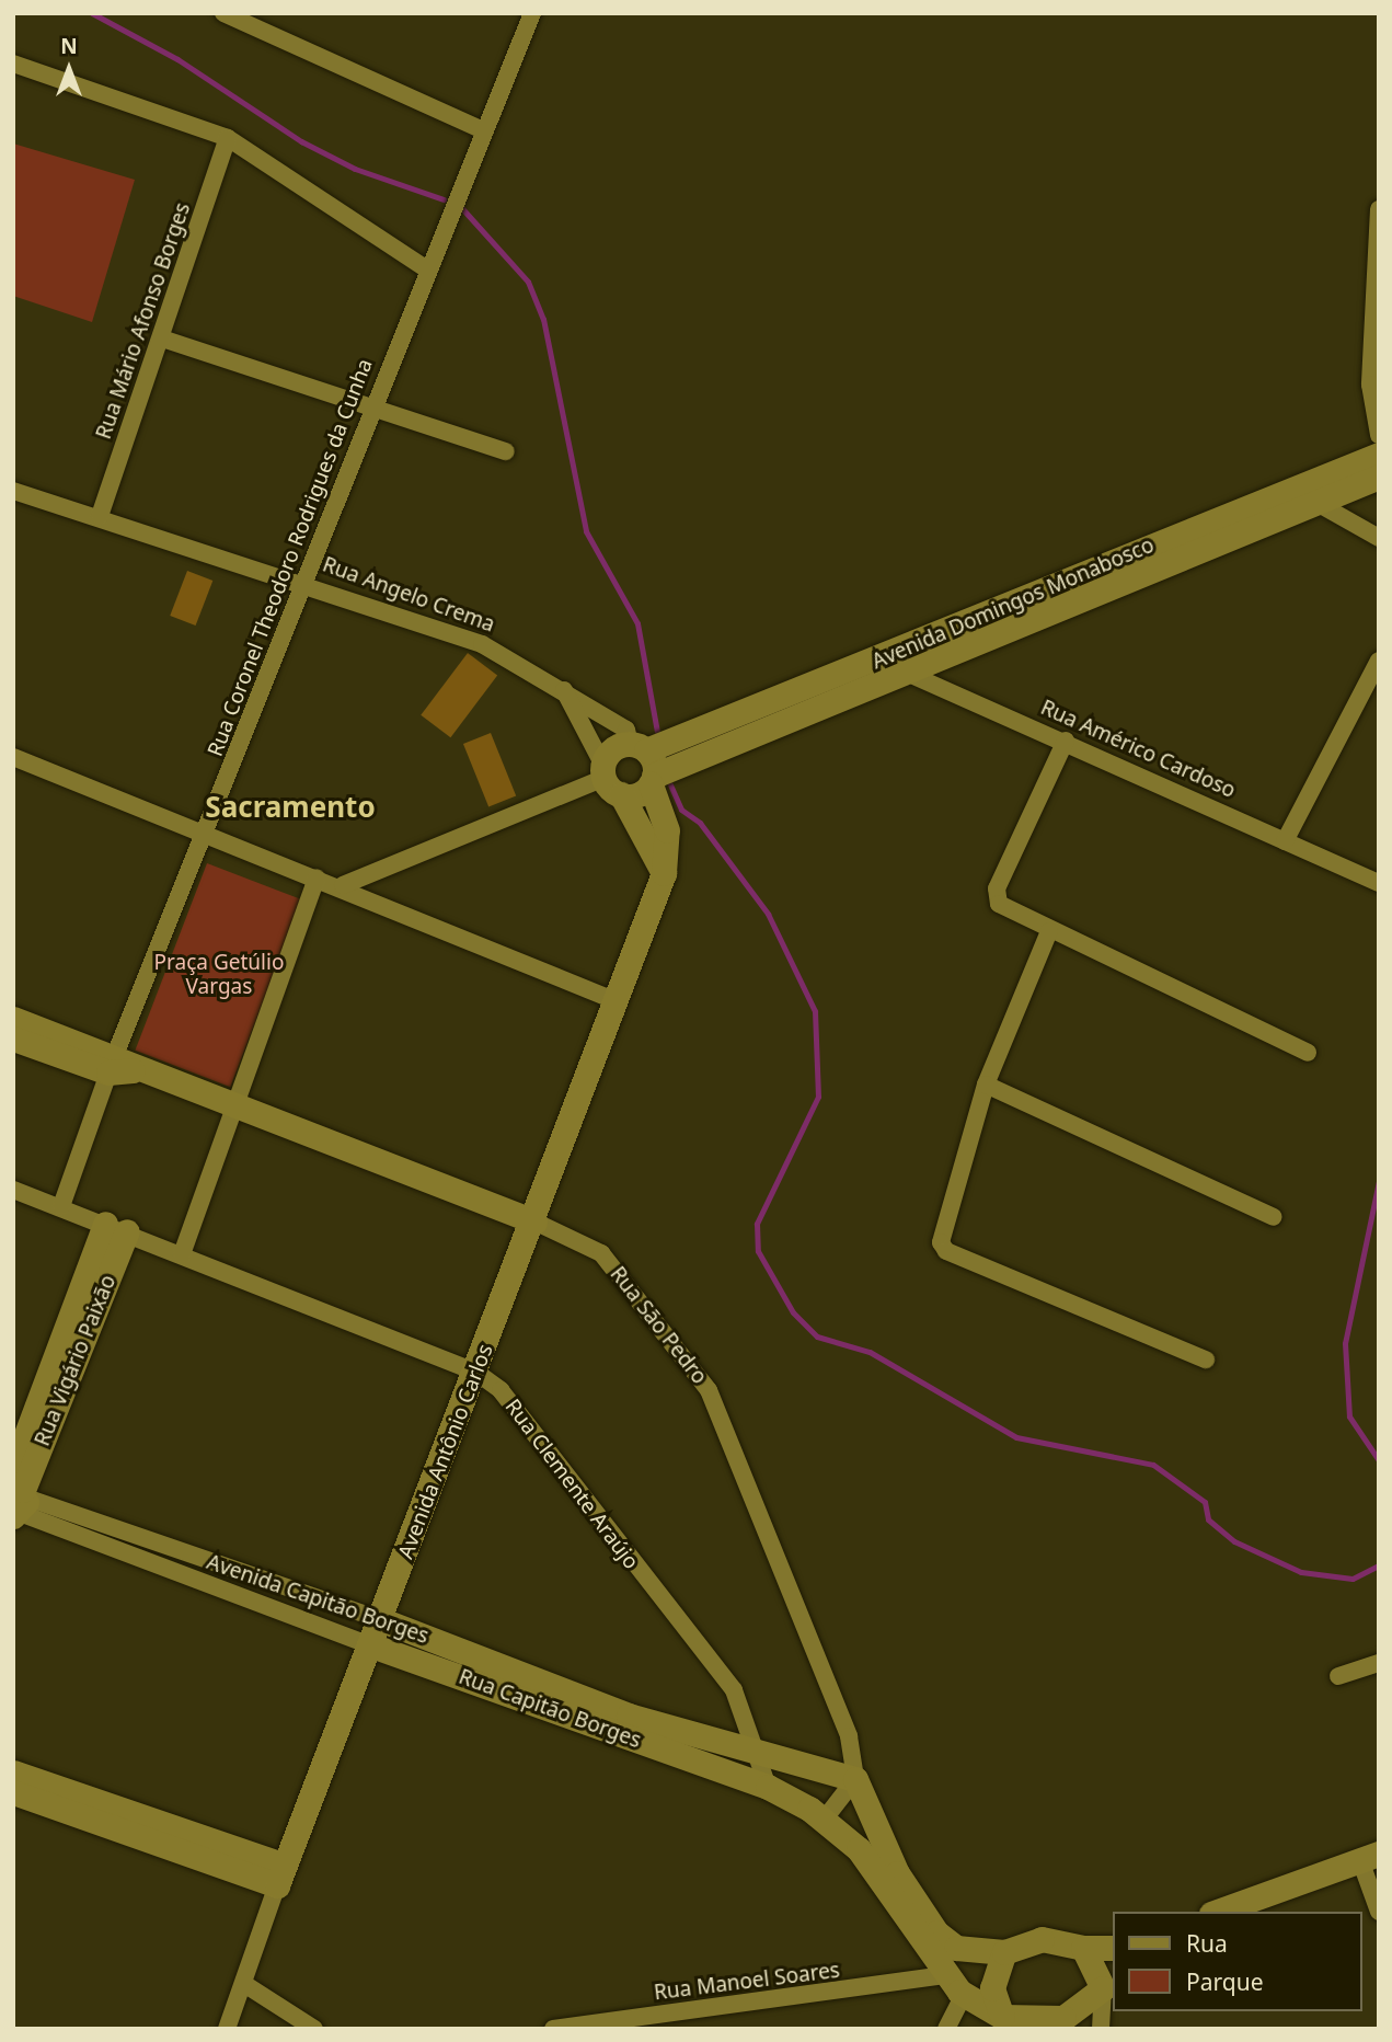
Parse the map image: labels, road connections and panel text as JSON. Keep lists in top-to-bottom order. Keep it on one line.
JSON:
{"streets":{"main road":["Avenida Domingos Monabosco","Rua São Pedro","Rua Vigário Paixão","Avenida Antônio Carlos","Avenida Capitão Borges","Rua Capitão Borges"],"street":["Rua Mário Afonso Borges","Rua Coronel Theodoro Rodrigues da Cunha","Rua Angelo Crema","Rua Américo Cardoso","Rua Clemente Araújo","Rua Manoel Soares"]},"crossings":[["Rua Mário Afonso Borges","Rua Angelo Crema"],["Rua Coronel Theodoro Rodrigues da Cunha","Rua Angelo Crema"],["Rua Coronel Theodoro Rodrigues da Cunha","Rua São Pedro"],["Rua Coronel Theodoro Rodrigues da Cunha","Rua Clemente Araújo"],["Rua Angelo Crema","Avenida Domingos Monabosco"],["Rua Angelo Crema","Avenida Antônio Carlos"],["Avenida Domingos Monabosco","Rua Américo Cardoso"],["Avenida Domingos Monabosco","Avenida Antônio Carlos"],["Rua São Pedro","Avenida Antônio Carlos"],["Rua São Pedro","Avenida Capitão Borges"],["Rua Vigário Paixão","Rua Clemente Araújo"],["Rua Vigário Paixão","Avenida Capitão Borges"],["Rua Vigário Paixão","Rua Capitão Borges"],["Avenida Antônio Carlos","Rua Clemente Araújo"],["Avenida Antônio Carlos","Avenida Capitão Borges"],["Avenida Antônio Carlos","Rua Capitão Borges"],["Rua Clemente Araújo","Avenida Capitão Borges"],["Rua Clemente Araújo","Rua Capitão Borges"],["Avenida Capitão Borges","Rua Capitão Borges"],["Rua Capitão Borges","Rua Manoel Soares"]],"districts":["Sacramento"],"parks":["Praça Getúlio Vargas"],"legend":["Rua","Parque"],"north":"top"}
